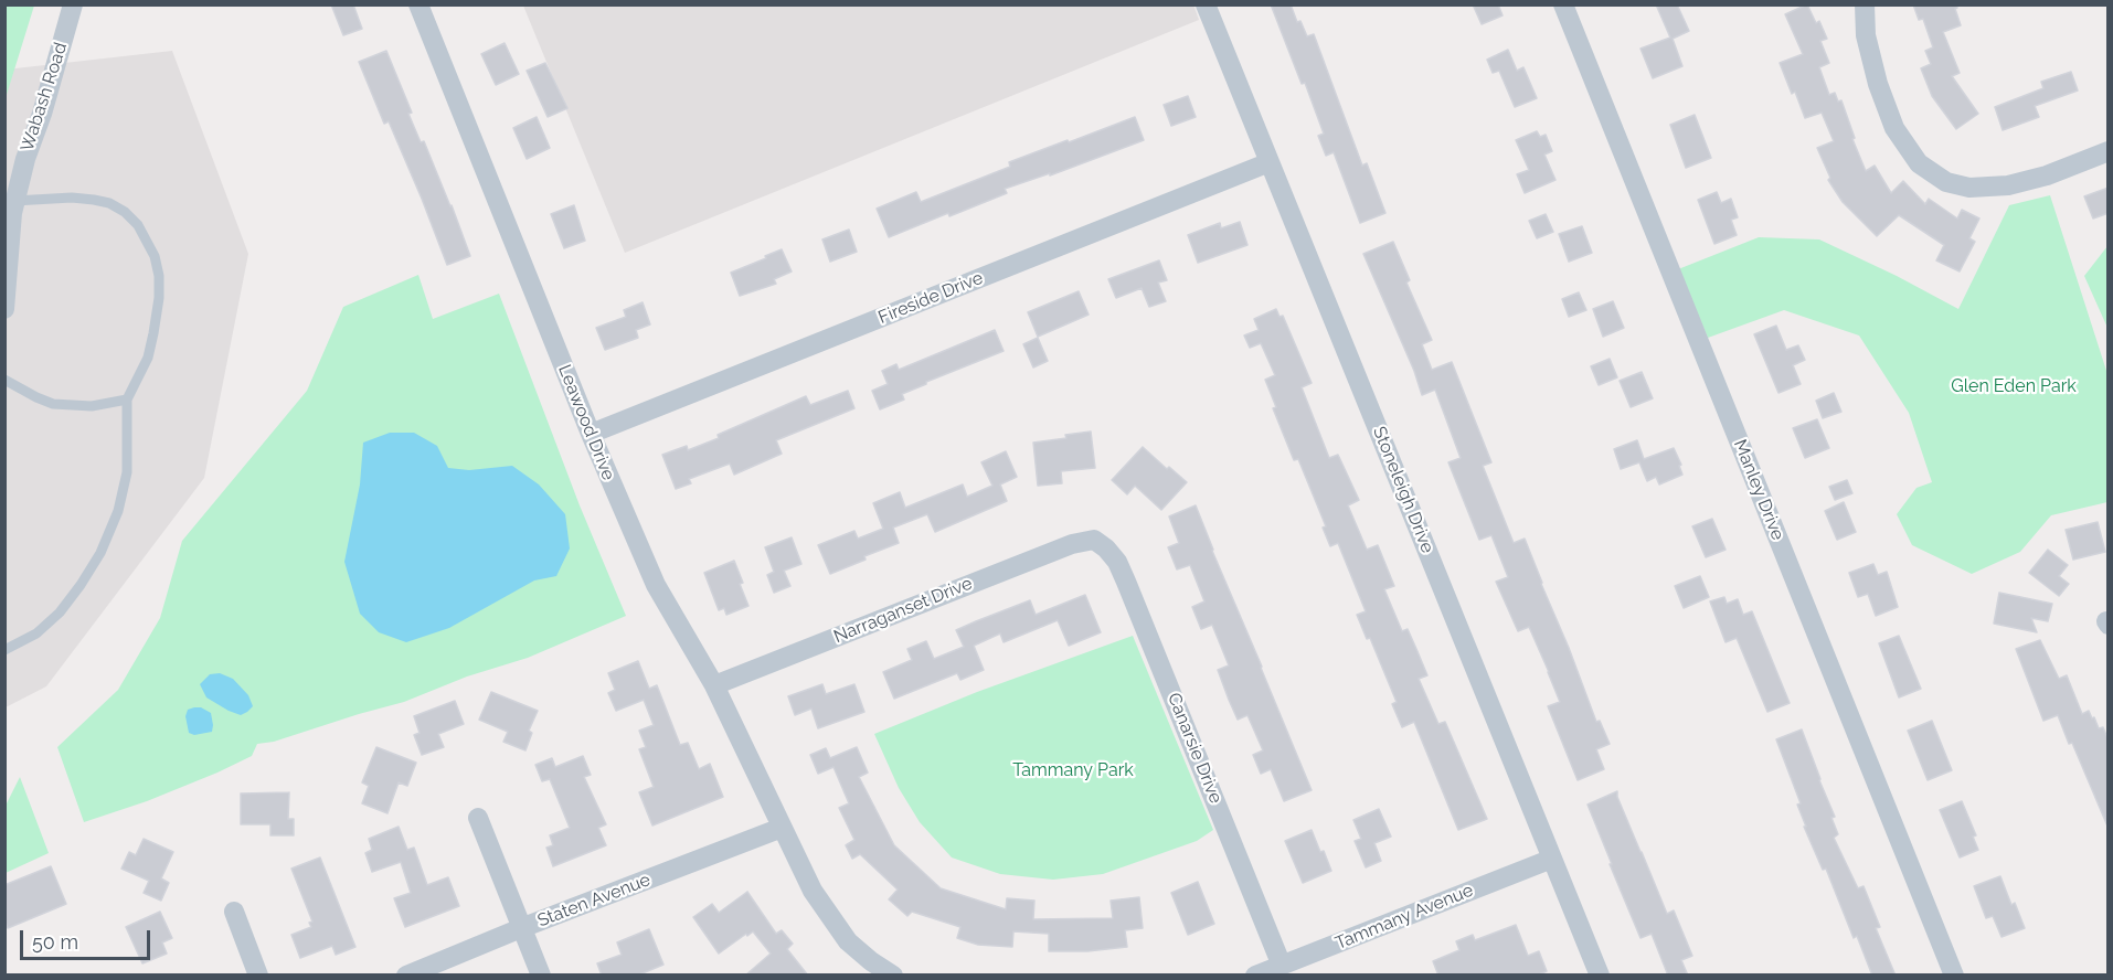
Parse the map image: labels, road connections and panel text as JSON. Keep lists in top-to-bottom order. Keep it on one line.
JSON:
{"streets":{"street":["Wabash Road","Fireside Drive","Leawood Drive","Stoneleigh Drive","Manley Drive","Narraganset Drive","Canarsie Drive","Staten Avenue","Tammany Avenue"]},"crossings":[["Fireside Drive","Leawood Drive"],["Fireside Drive","Stoneleigh Drive"],["Leawood Drive","Narraganset Drive"],["Leawood Drive","Staten Avenue"],["Stoneleigh Drive","Tammany Avenue"],["Narraganset Drive","Canarsie Drive"],["Canarsie Drive","Tammany Avenue"]],"parks":["Glen Eden Park","Tammany Park"],"scale_bar":"50 m"}
